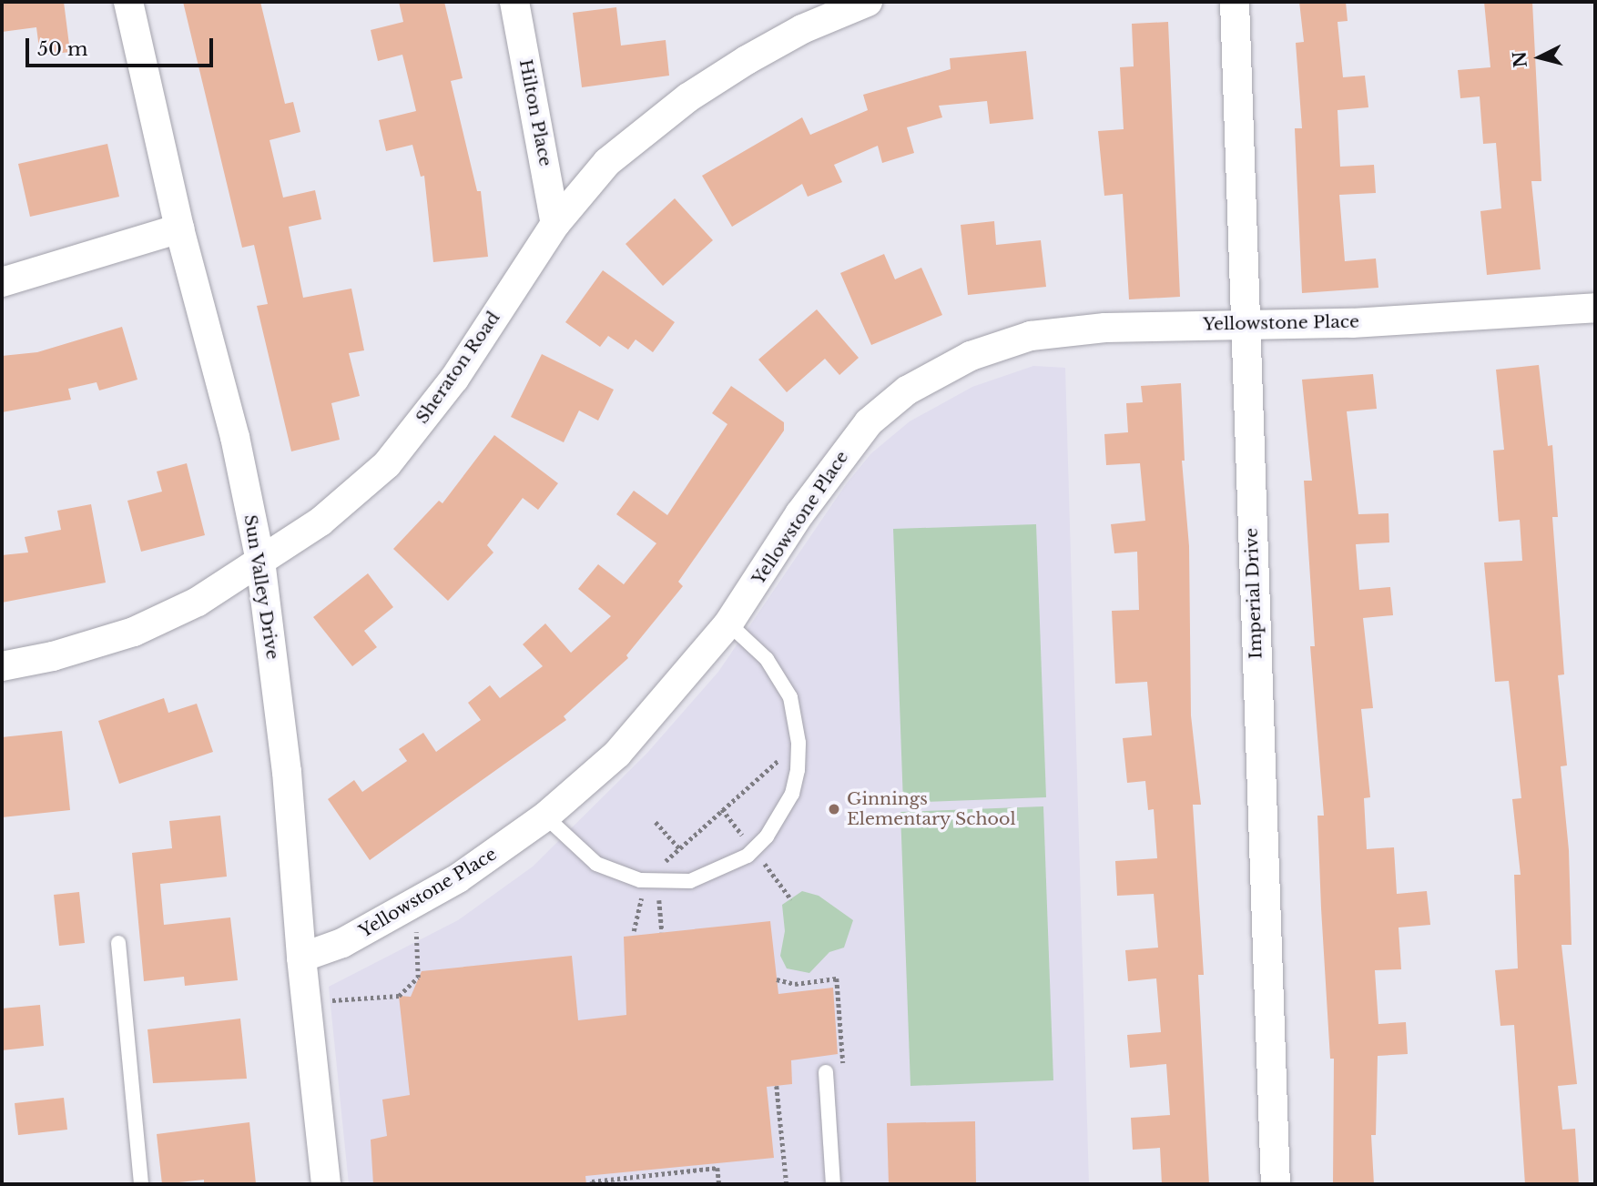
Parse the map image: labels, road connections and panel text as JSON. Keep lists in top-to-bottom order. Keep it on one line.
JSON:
{"streets":{"street":["Hilton Place","Yellowstone Place","Sheraton Road","Sun Valley Drive","Imperial Drive"]},"crossings":[["Hilton Place","Sheraton Road"],["Yellowstone Place","Sun Valley Drive"],["Yellowstone Place","Imperial Drive"],["Sheraton Road","Sun Valley Drive"]],"places":["Ginnings Elementary School"],"scale_bar":"50 m","north":"left"}
